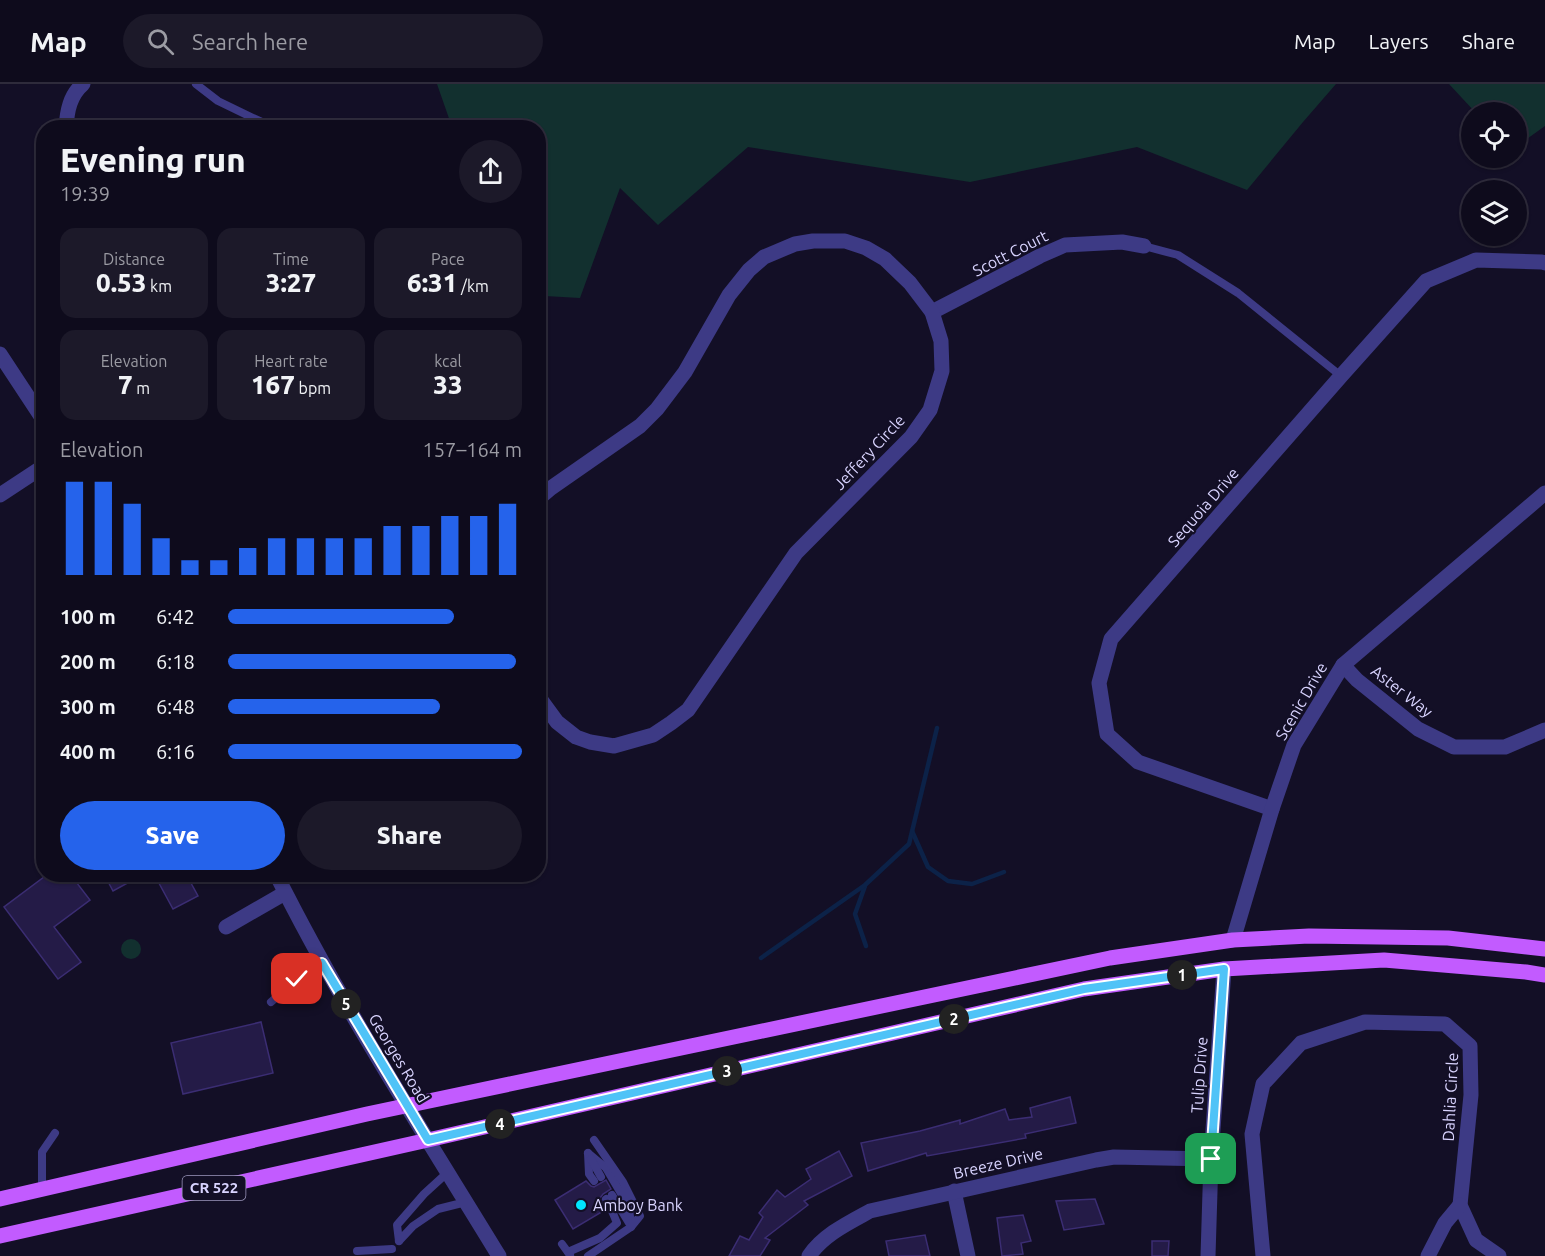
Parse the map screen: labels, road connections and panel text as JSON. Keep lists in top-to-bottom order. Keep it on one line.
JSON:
{"streets":{"main road":["CR 522"],"street":["Scott Court","Jeffery Circle","Sequoia Drive","Aster Way","Scenic Drive","Georges Road","Tulip Drive","Dahlia Circle","Breeze Drive"]},"crossings":[["Scott Court","Jeffery Circle"],["Sequoia Drive","Scenic Drive"],["Aster Way","Scenic Drive"],["Scenic Drive","CR 522"],["Georges Road","CR 522"],["Tulip Drive","Breeze Drive"],["Tulip Drive","CR 522"]],"places":["Amboy Bank"],"page":{"header":"Map","search":"Search here","nav":["Map","Layers","Share"],"heading":["Evening run","19:39"],"stats":[["Distance","0.53 km"],["Time","3:27"],["Pace","6:31 /km"],["Elevation","7 m"],["Heart rate","167 bpm"],["kcal","33"]],"chart":["Elevation","157–164 m"],"list":[{"name":"100 m","note":"6:42"},{"name":"200 m","note":"6:18"},{"name":"300 m","note":"6:48"},{"name":"400 m","note":"6:16"}],"buttons":["Save","Share"],"pins":["1","5","2","3","4"]}}
